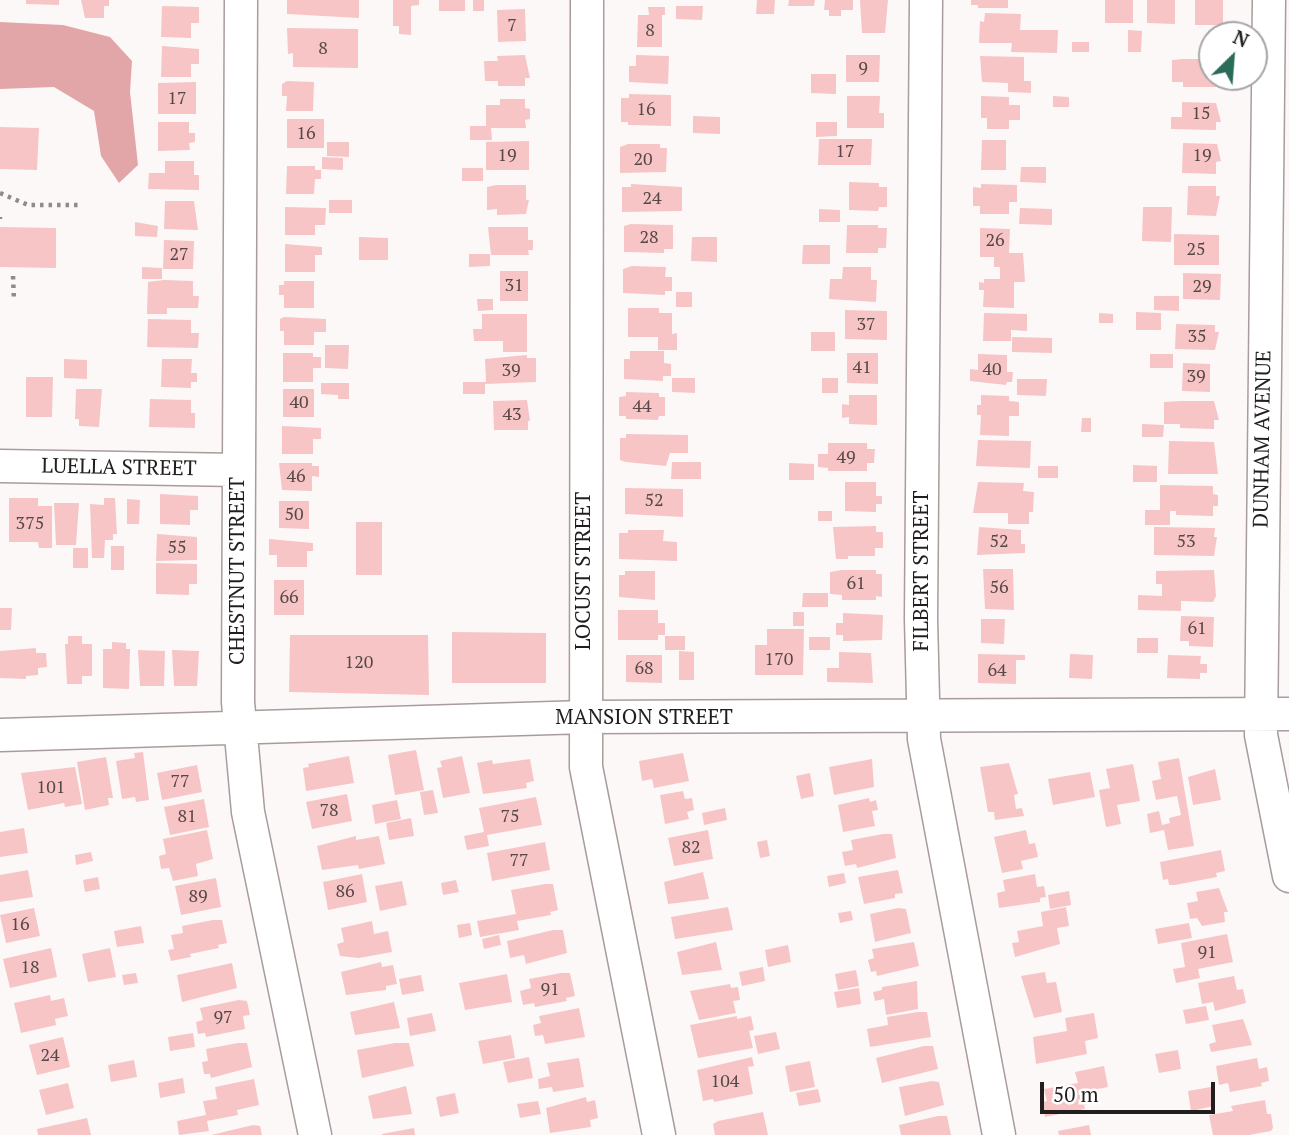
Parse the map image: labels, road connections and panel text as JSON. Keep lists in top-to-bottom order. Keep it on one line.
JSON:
{"streets":{"street":["DUNHAM AVENUE","LUELLA STREET","CHESTNUT STREET","LOCUST STREET","FILBERT STREET","MANSION STREET"]},"crossings":[["DUNHAM AVENUE","MANSION STREET"],["LUELLA STREET","CHESTNUT STREET"],["CHESTNUT STREET","MANSION STREET"],["LOCUST STREET","MANSION STREET"],["FILBERT STREET","MANSION STREET"]],"house_numbers":["7","8","8","9","17","16","15","16","17","19","19","20","24","28","26","25","27","31","29","37","35","41","40","39","39","40","44","43","49","46","52","50","375","52","53","55","61","56","66","61","170","120","68","64","77","101","78","81","75","82","77","86","89","16","91","18","91","97","24","104"],"scale_bar":"50 m","north":"top right"}
